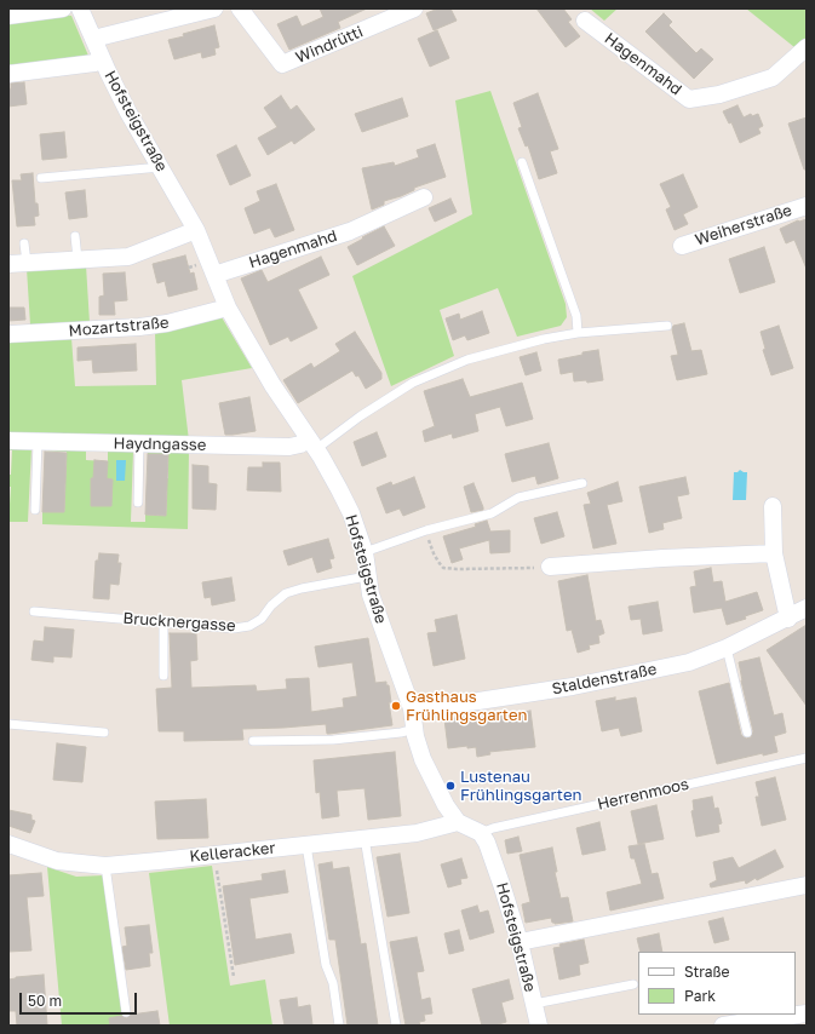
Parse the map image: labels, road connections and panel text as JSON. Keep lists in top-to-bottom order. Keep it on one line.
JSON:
{"streets":{"street":["Windrütti","Hagenmahd","Hofsteigstraße","Weiherstraße","Mozartstraße","Haydngasse","Staldenstraße","Kelleracker"],"lane":["Brucknergasse","Herrenmoos"]},"crossings":[["Hagenmahd","Hofsteigstraße"],["Hofsteigstraße","Mozartstraße"],["Hofsteigstraße","Haydngasse"],["Hofsteigstraße","Brucknergasse"],["Hofsteigstraße","Staldenstraße"],["Hofsteigstraße","Herrenmoos"],["Hofsteigstraße","Kelleracker"]],"places":["Gasthaus Frühlingsgarten","Lustenau Frühlingsgarten"],"legend":["Straße","Park"],"scale_bar":"50 m"}
